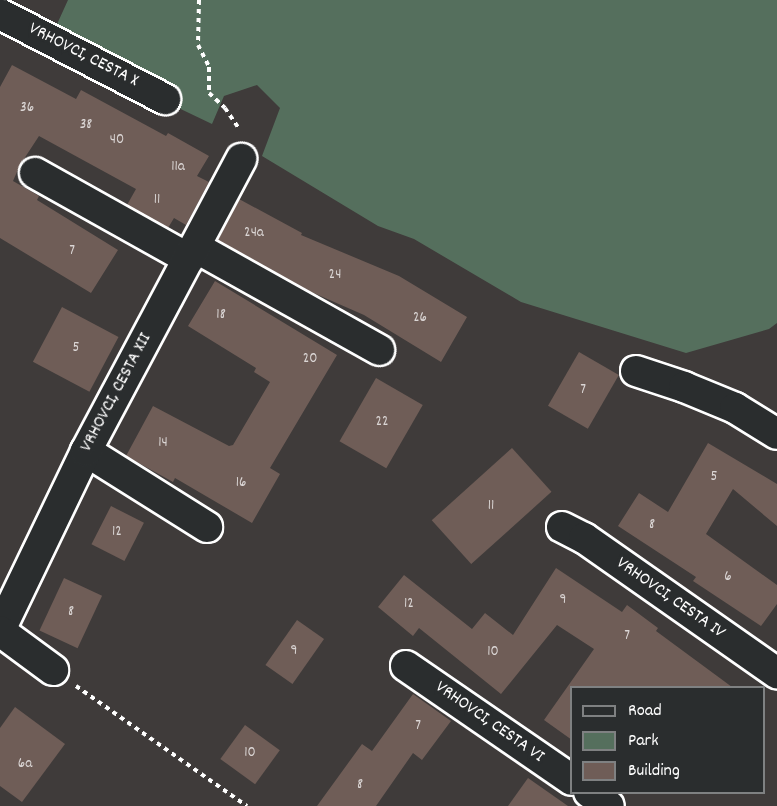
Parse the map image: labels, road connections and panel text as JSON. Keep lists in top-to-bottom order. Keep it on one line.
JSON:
{"streets":{"street":["VRHOVCI, CESTA X","VRHOVCI, CESTA XII","VRHOVCI, CESTA IV","VRHOVCI, CESTA VI"]},"house_numbers":["36","38","40","11a","11","24a","7","24","18","26","5","20","7","22","14","5","16","11","8","12","6","9","12","8","7","9","10","7","10","6a","8"],"legend":["Road","Park","Building"]}
